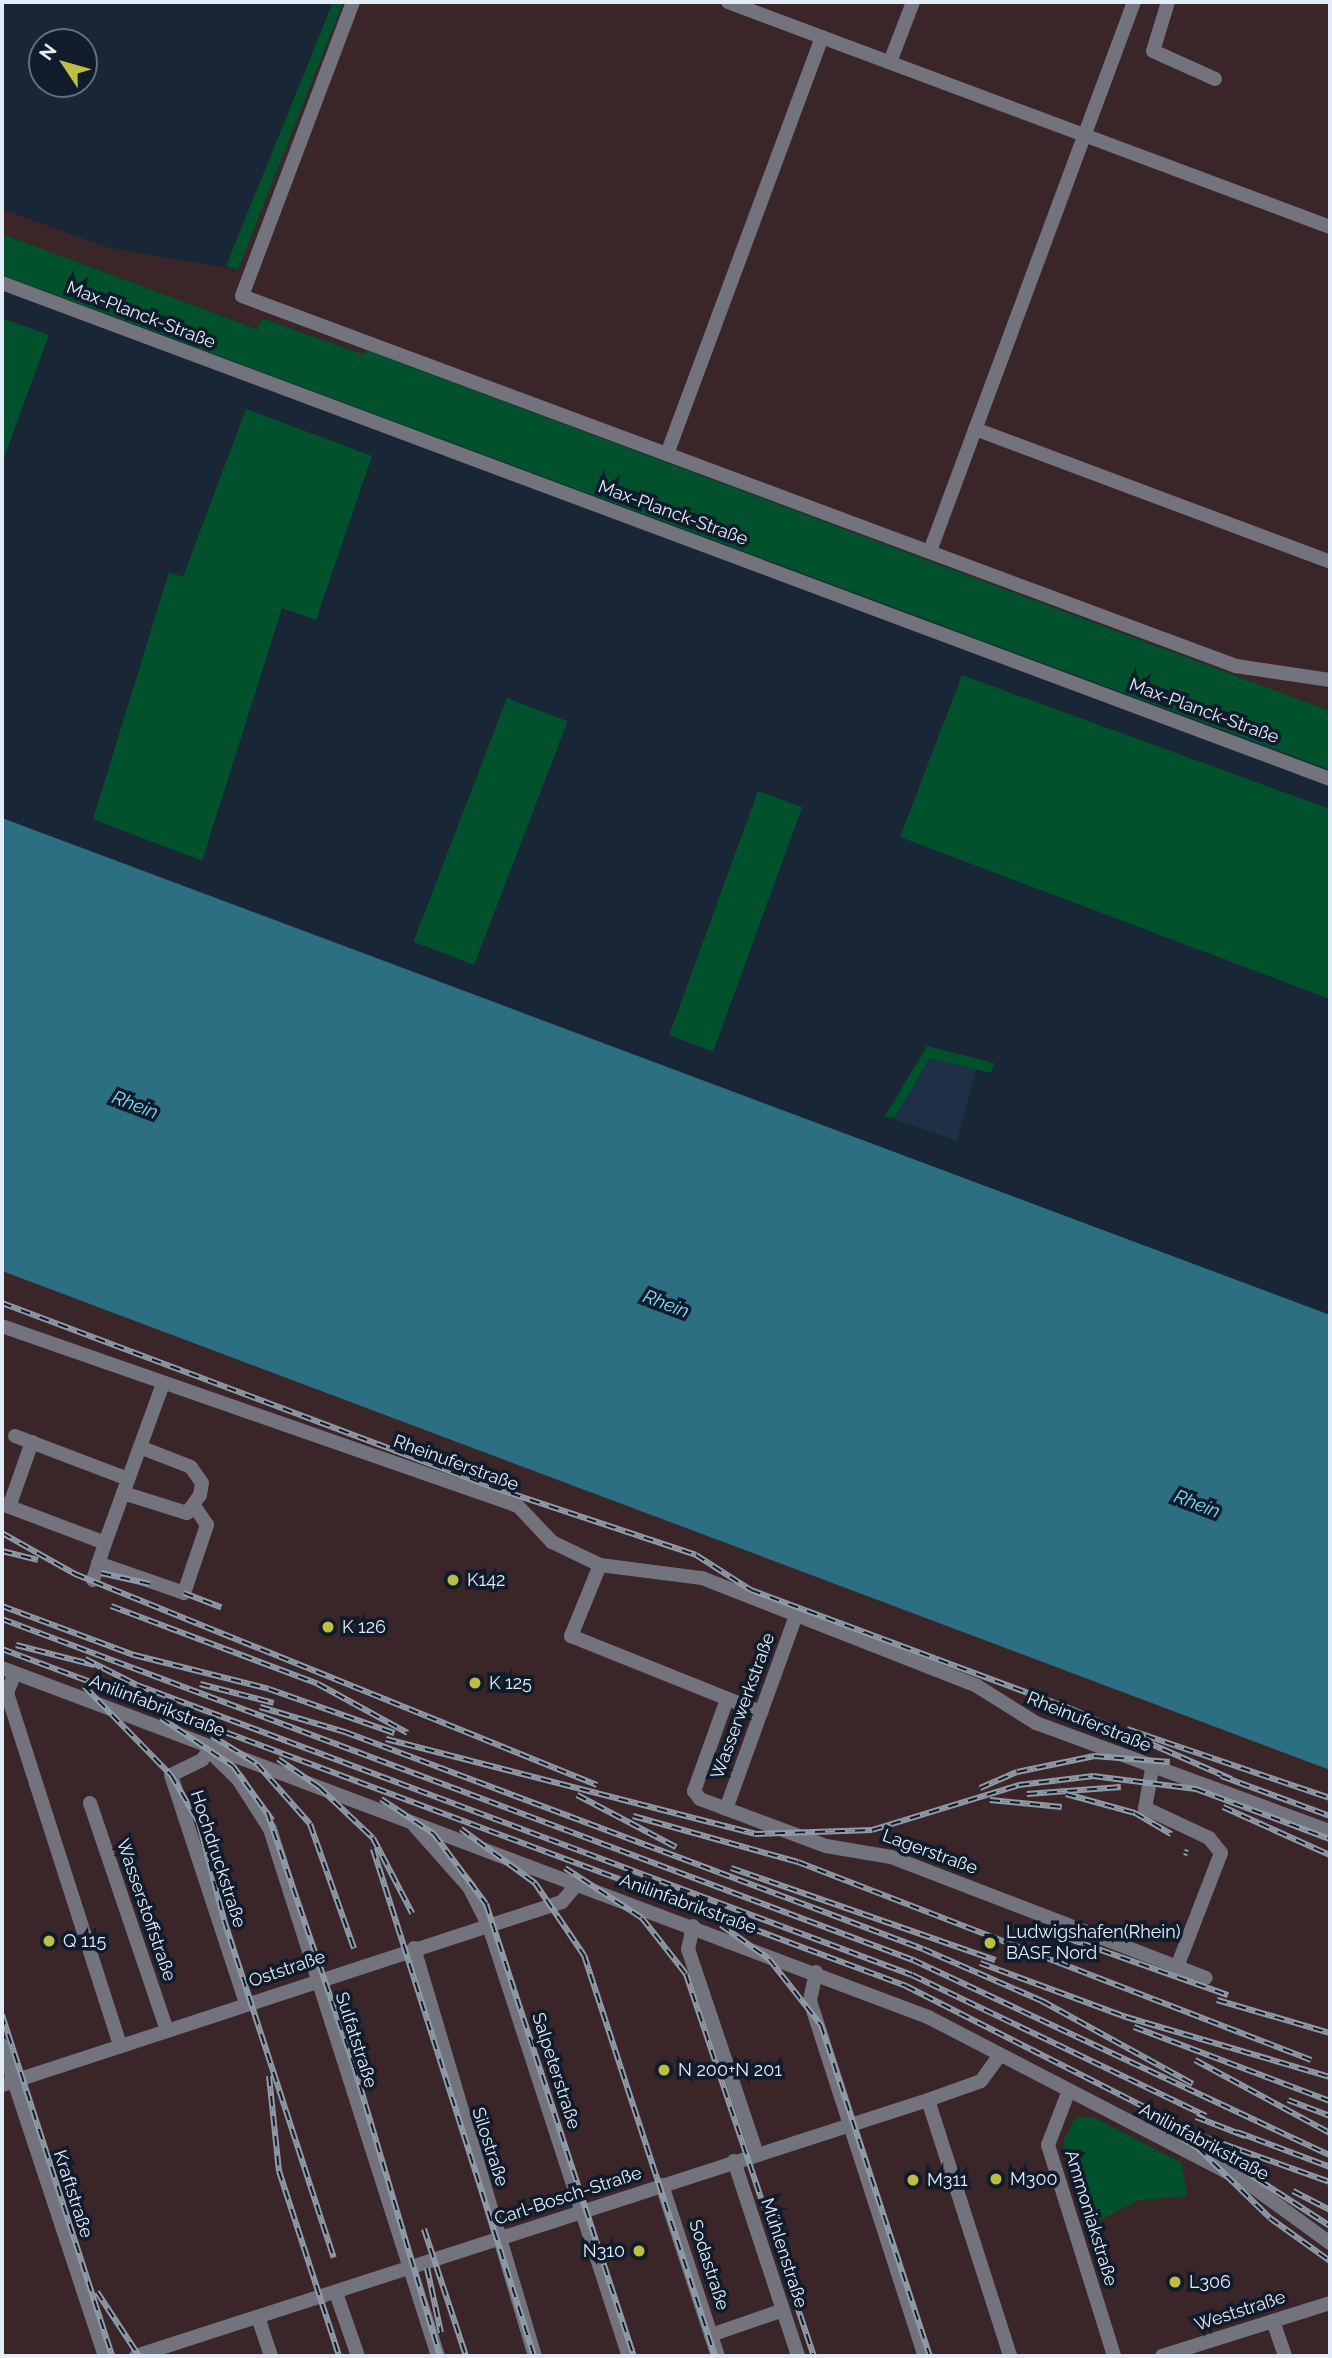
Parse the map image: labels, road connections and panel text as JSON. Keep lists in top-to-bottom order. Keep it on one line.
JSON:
{"streets":{"street":["Max-Planck-Straße","Rheinuferstraße","Anilinfabrikstraße","Wasserwerkstraße","Lagerstraße","Hochdruckstraße","Wasserstoffstraße","Oststraße","Sulfatstraße","Salpeterstraße","Silostraße","Kraftstraße","Carl-Bosch-Straße","Ammoniakstraße","Mühlenstraße","Sodastraße","Weststraße"]},"crossings":[["Rheinuferstraße","Wasserwerkstraße"],["Rheinuferstraße","Lagerstraße"],["Anilinfabrikstraße","Hochdruckstraße"],["Anilinfabrikstraße","Oststraße"],["Anilinfabrikstraße","Sulfatstraße"],["Anilinfabrikstraße","Salpeterstraße"],["Anilinfabrikstraße","Carl-Bosch-Straße"],["Anilinfabrikstraße","Ammoniakstraße"],["Wasserwerkstraße","Lagerstraße"],["Hochdruckstraße","Oststraße"],["Hochdruckstraße","Sulfatstraße"],["Wasserstoffstraße","Oststraße"],["Oststraße","Sulfatstraße"],["Oststraße","Salpeterstraße"],["Oststraße","Silostraße"],["Oststraße","Kraftstraße"],["Sulfatstraße","Carl-Bosch-Straße"],["Salpeterstraße","Carl-Bosch-Straße"],["Silostraße","Carl-Bosch-Straße"],["Carl-Bosch-Straße","Mühlenstraße"],["Carl-Bosch-Straße","Sodastraße"]],"water":["Rhein"],"places":["K142","K 126","K 125","Q 115","Ludwigshafen(Rhein) BASF Nord","N 200+N 201","M300","M311","N310","L306"],"north":"top left"}
